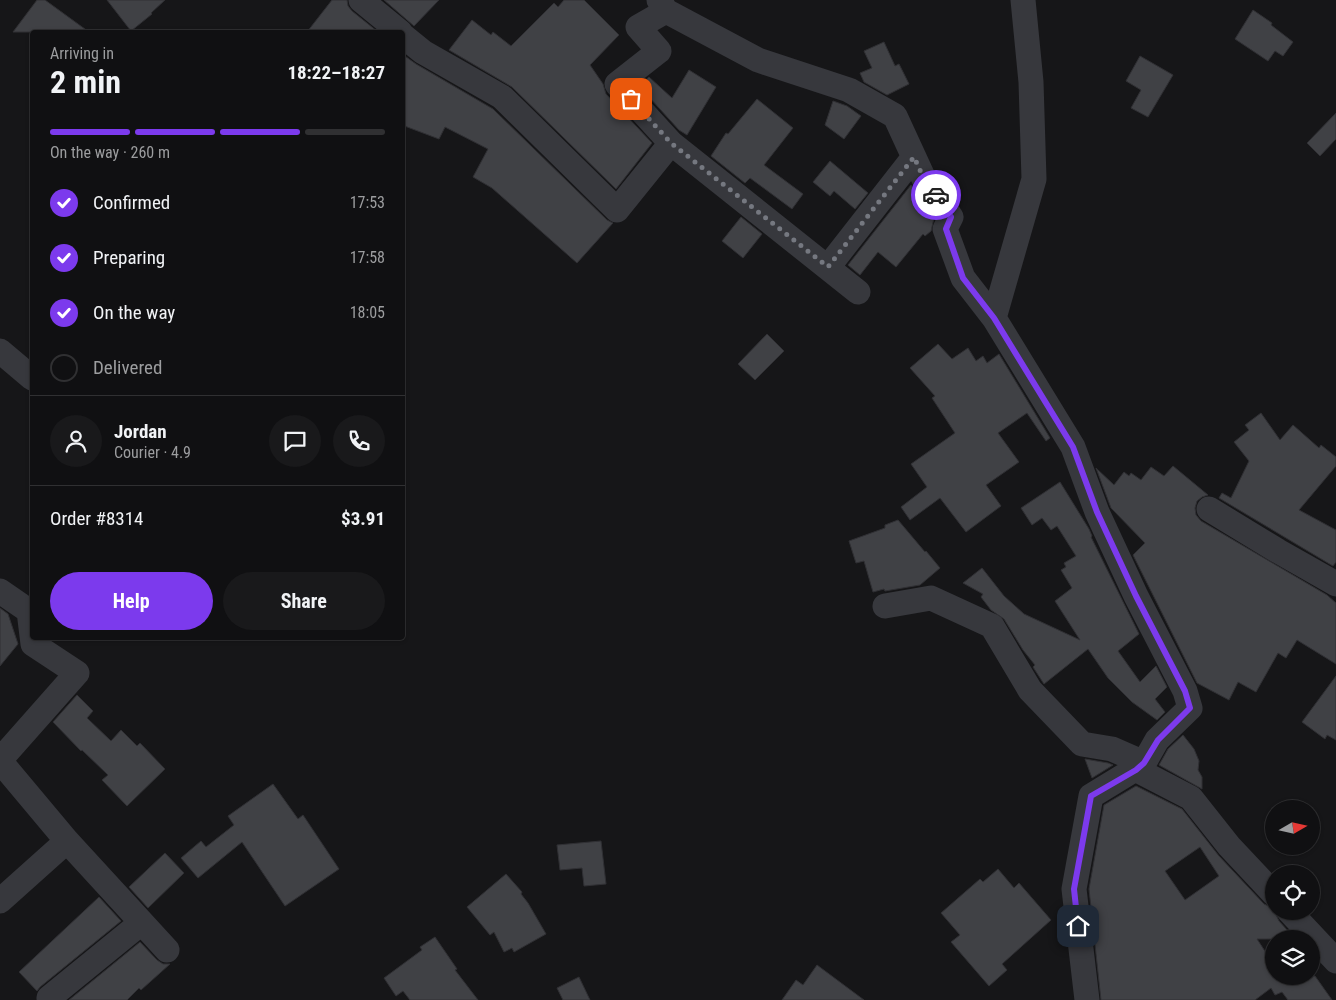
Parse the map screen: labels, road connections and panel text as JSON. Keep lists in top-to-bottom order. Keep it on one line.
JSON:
{"north":"right","page":{"heading":["2 min","Arriving in","18:22–18:27"],"panel":["Jordan","Courier · 4.9","Order #8314","$3.91"],"bar":"On the way · 260 m","list":[["Confirmed","17:53"],["Preparing","17:58"],["On the way","18:05"],"Delivered"],"buttons":["Help","Share"]}}
